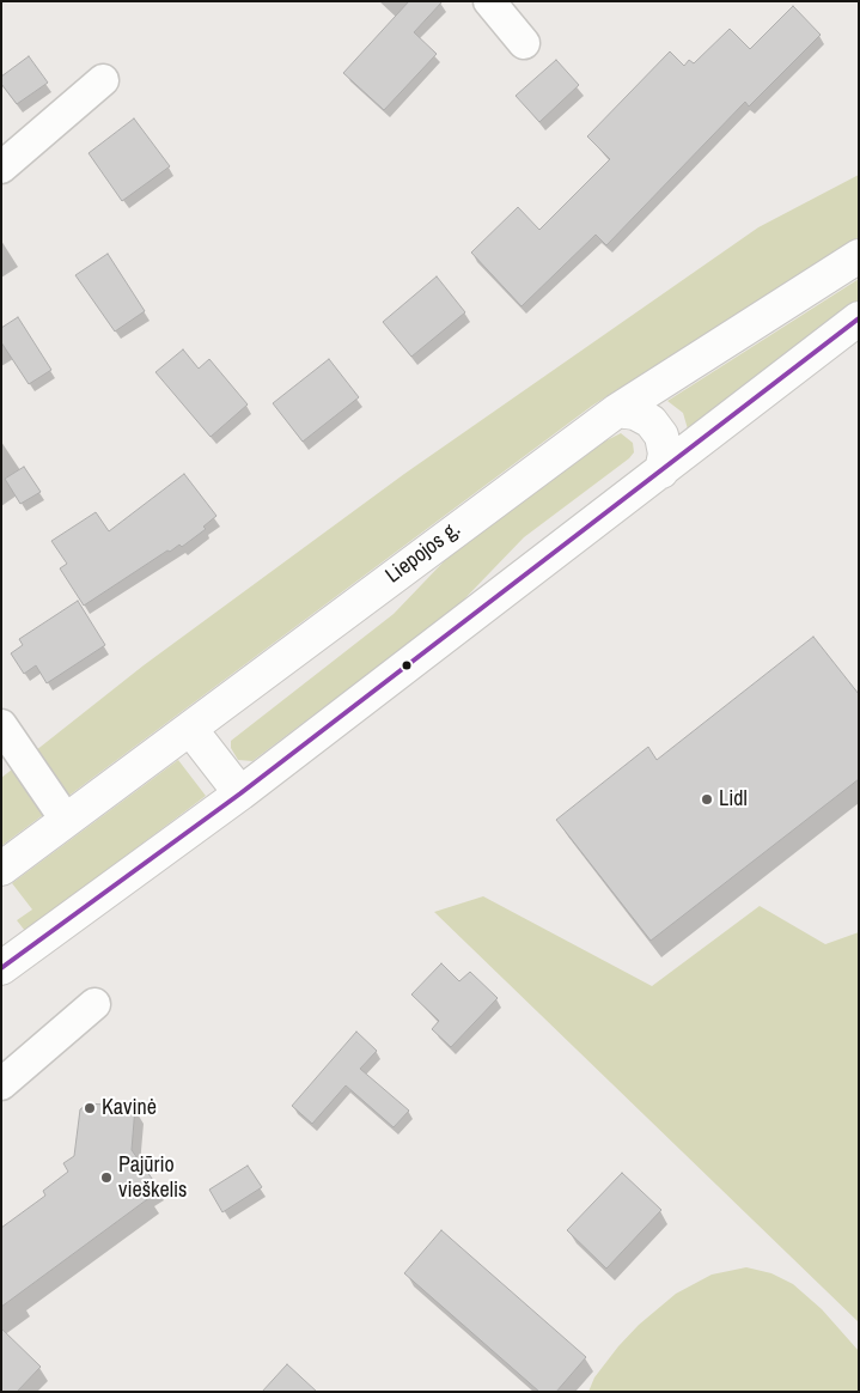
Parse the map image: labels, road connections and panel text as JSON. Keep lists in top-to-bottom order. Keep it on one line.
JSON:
{"streets":{"main road":["Liepojos g."]},"places":["Lidl","Kavinė","Pajūrio vieškelis"]}
